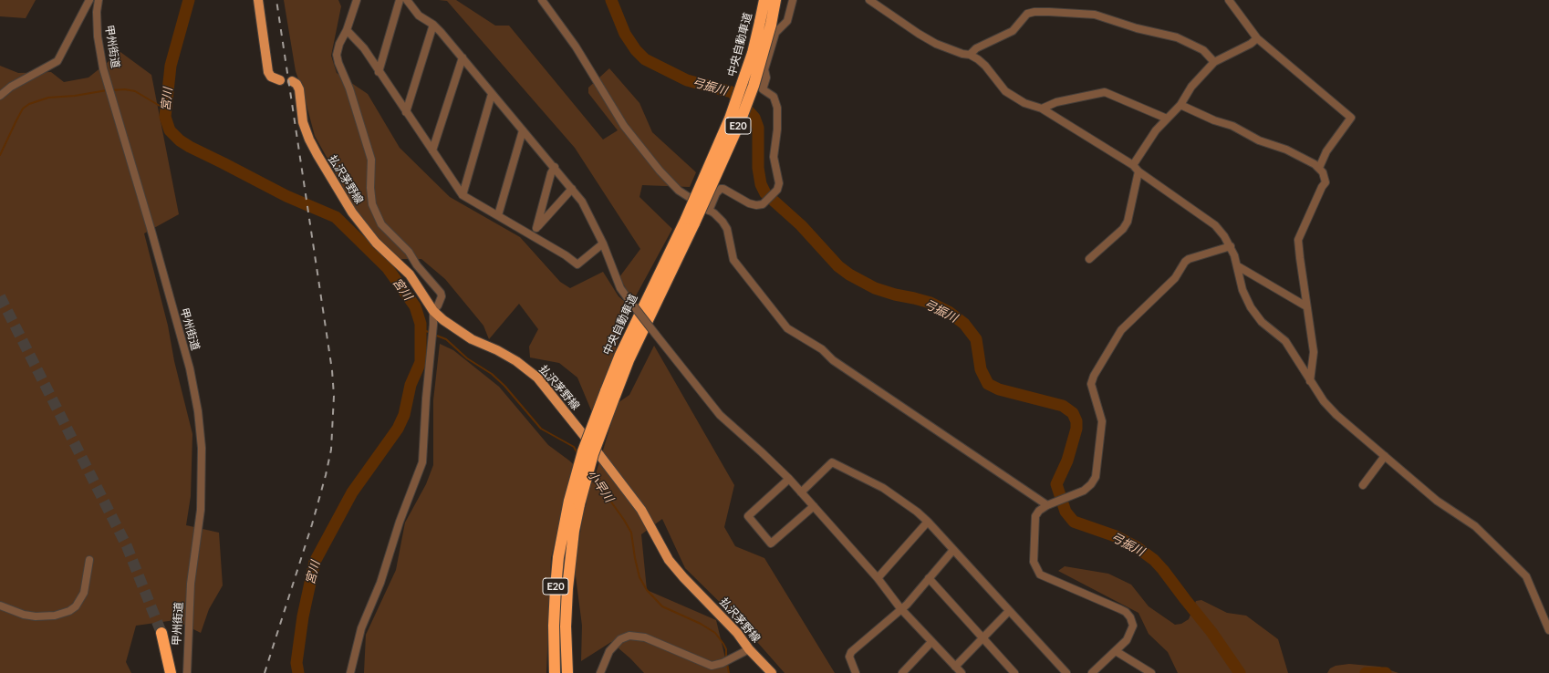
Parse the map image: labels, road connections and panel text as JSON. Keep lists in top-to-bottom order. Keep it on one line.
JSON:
{"streets":{"highway":["中央自動車道","E20"],"main road":["払沢茅野線"],"street":["甲州街道"]},"water":["弓振川","宮川","小早川"]}
